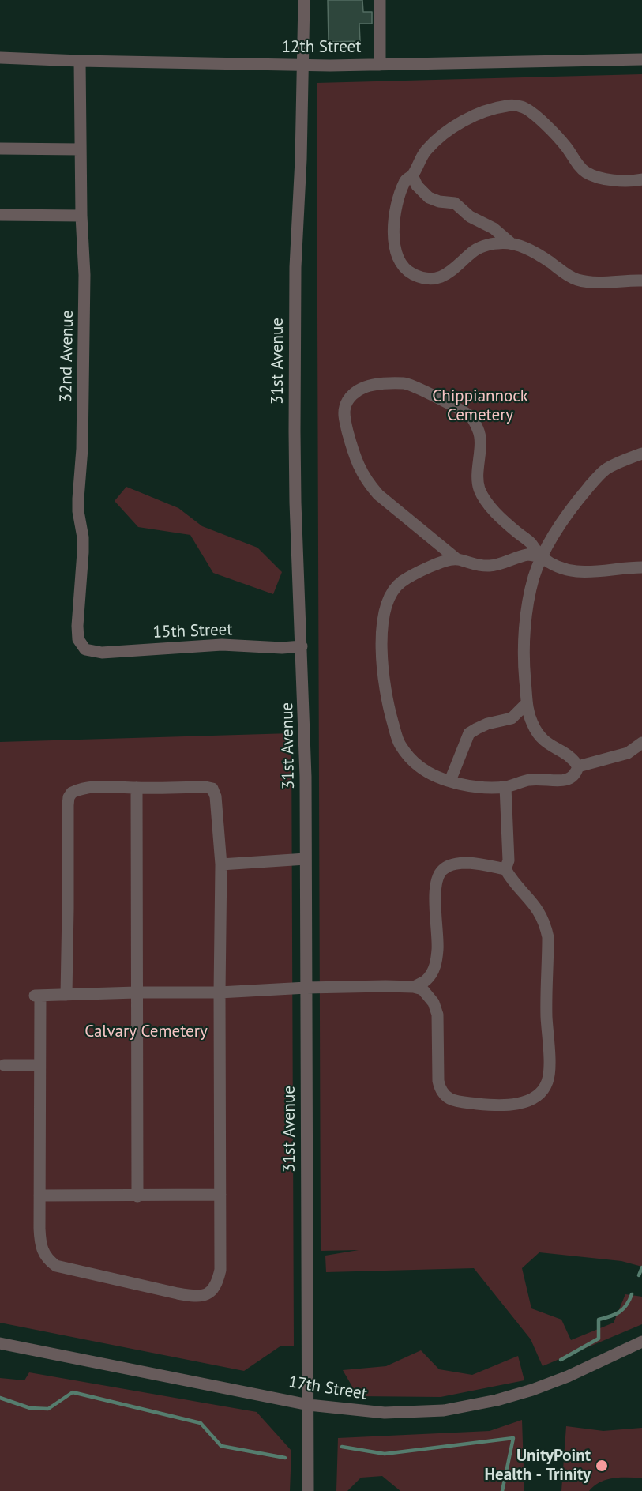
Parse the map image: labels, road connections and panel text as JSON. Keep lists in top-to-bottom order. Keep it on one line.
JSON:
{"streets":{"street":["12th Street","32nd Avenue","31st Avenue","15th Street","17th Street"]},"crossings":[["12th Street","32nd Avenue"],["12th Street","31st Avenue"],["32nd Avenue","15th Street"],["31st Avenue","15th Street"],["31st Avenue","17th Street"]],"parks":["Chippiannock Cemetery","Calvary Cemetery"],"places":["UnityPoint Health - Trinity"]}
